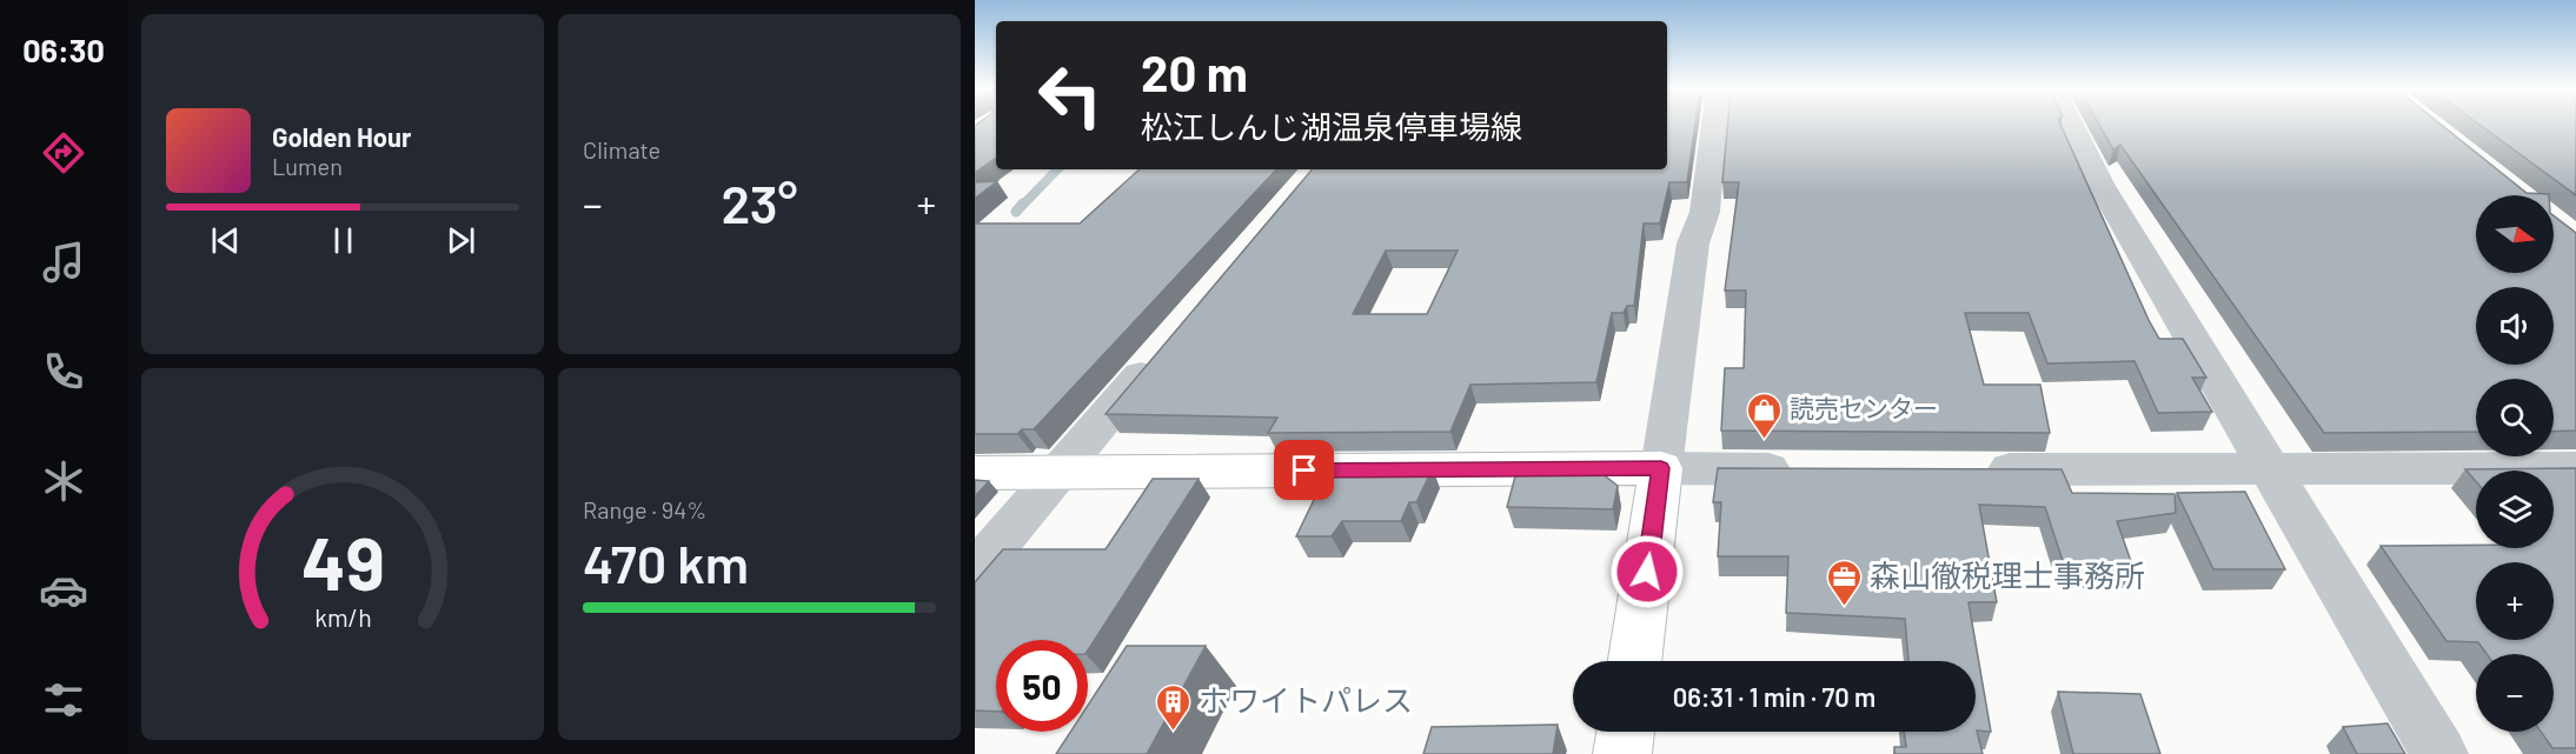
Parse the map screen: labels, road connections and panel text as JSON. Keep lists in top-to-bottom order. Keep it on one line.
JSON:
{"places":{"shop":["読売センター"],"office":["森山徹税理士事務所"],"building":["ホワイトパレス"]},"north":"right","page":{"tabs":"06:30","tile":["Climate",["Range · 94%","470 km"]],"turn":["20 m","松江しんじ湖温泉停車場線"],"song":["Golden Hour","Lumen"],"heat":["−","23°","+"],"map_buttons":["+","−"],"limit":"50","trip":"06:31 · 1 min · 70 m","gauge":["49","km/h"]}}
